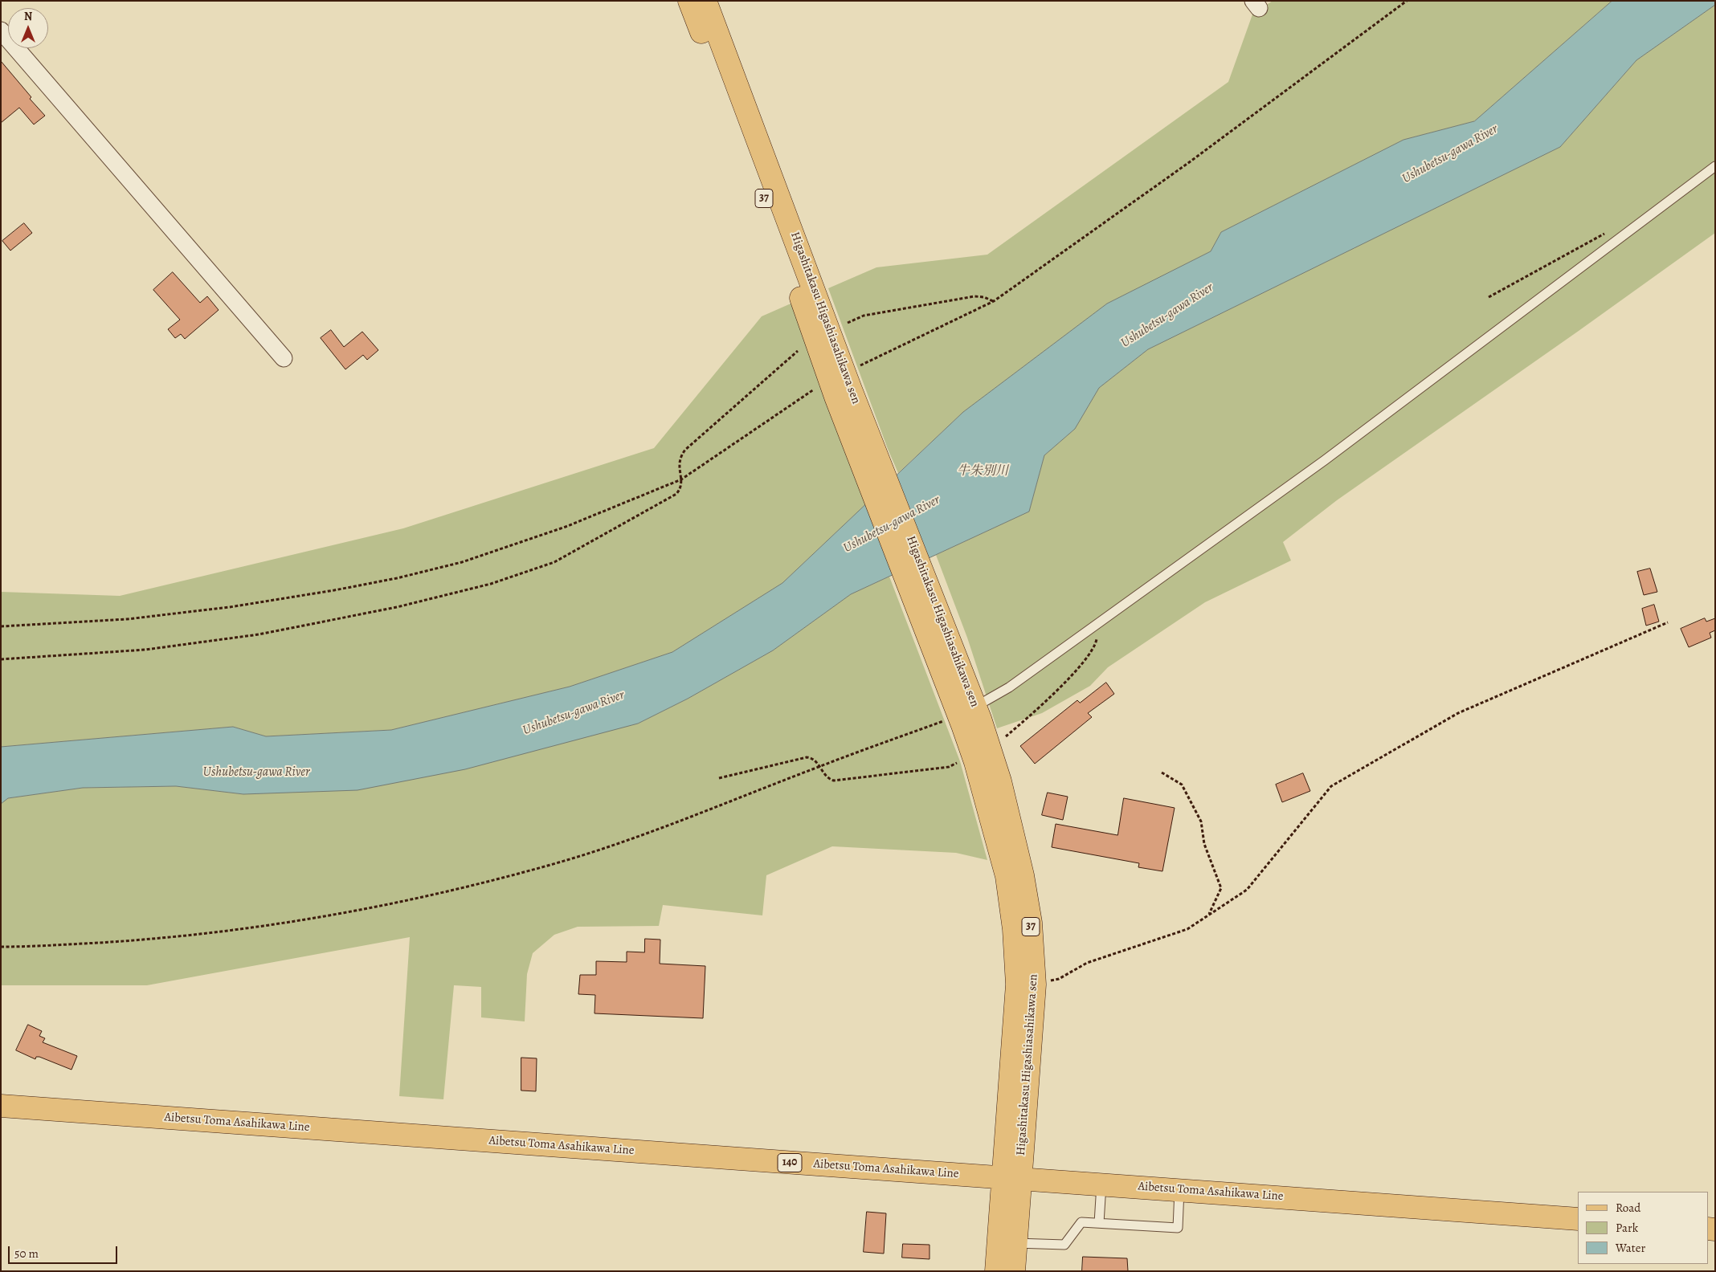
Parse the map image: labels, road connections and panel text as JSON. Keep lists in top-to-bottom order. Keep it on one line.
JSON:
{"streets":{"main road":["37","Higashitakasu Higashiasahikawa sen","Aibetsu Toma Asahikawa Line","140"]},"crossings":[["Higashitakasu Higashiasahikawa sen","Aibetsu Toma Asahikawa Line"]],"water":["Ushubetsu-gawa River","牛朱別川"],"legend":["Road","Park","Water"],"scale_bar":"50 m","north":"top"}
